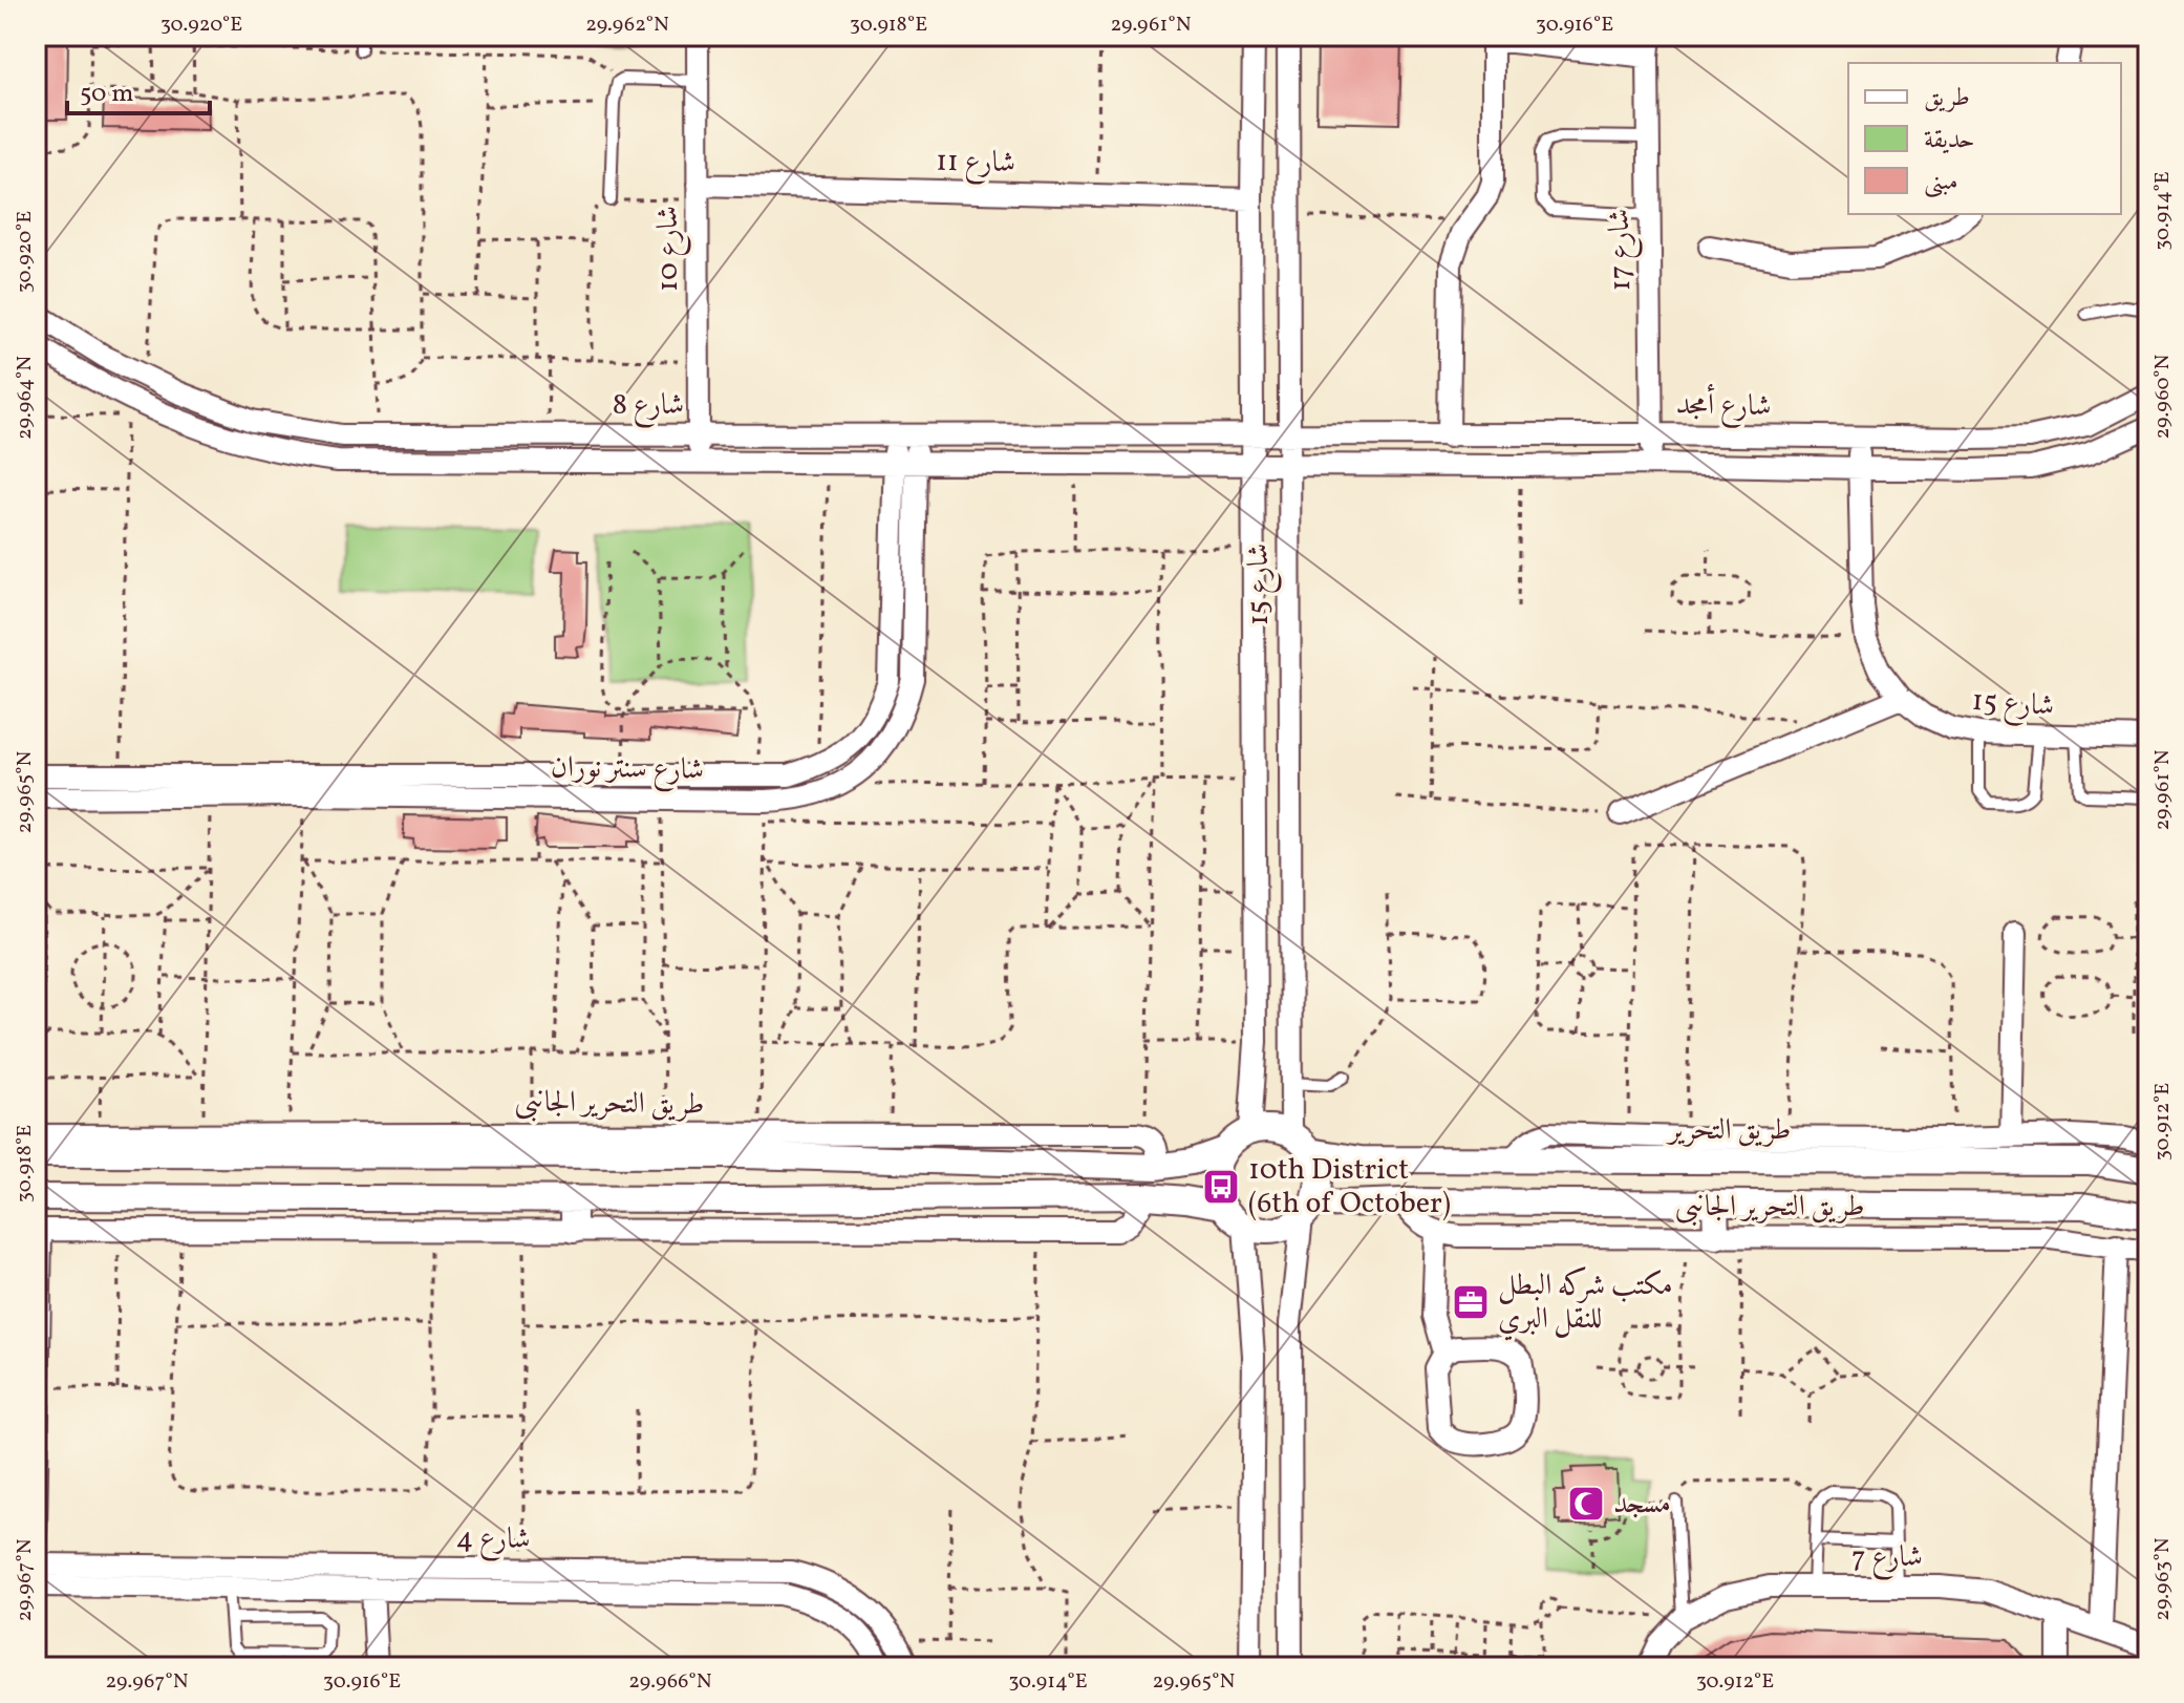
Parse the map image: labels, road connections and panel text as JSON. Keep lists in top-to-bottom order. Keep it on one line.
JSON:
{"streets":{"street":["شارع 11","شارع 10","شارع 17","شارع 8","شارع أمجد","شارع 15","شارع سنتر نوران","طريق التحرير الجانبى","طريق التحرير","شارع 4","شارع 7"]},"crossings":[["شارع 11","شارع 10"],["شارع 11","شارع 15"],["شارع 10","شارع 8"],["شارع 17","شارع أمجد"],["شارع 8","شارع أمجد"],["شارع 8","شارع 15"],["شارع 8","شارع سنتر نوران"],["شارع أمجد","شارع 15"],["شارع 15","طريق التحرير"]],"places":{"bus stop":["10th District (6th of October)"],"office":["مكتب شركه البطل للنقل البري"],"mosque":["مسجد"]},"legend":["طريق","حديقة","مبنى"],"scale_bar":"50 m","coordinates":["30.920°E","29.962°N","30.918°E","29.961°N","30.916°E","30.914°E","29.960°N","29.964°N","29.965°N","30.912°E","29.963°N","29.967°N","29.966°N"]}
